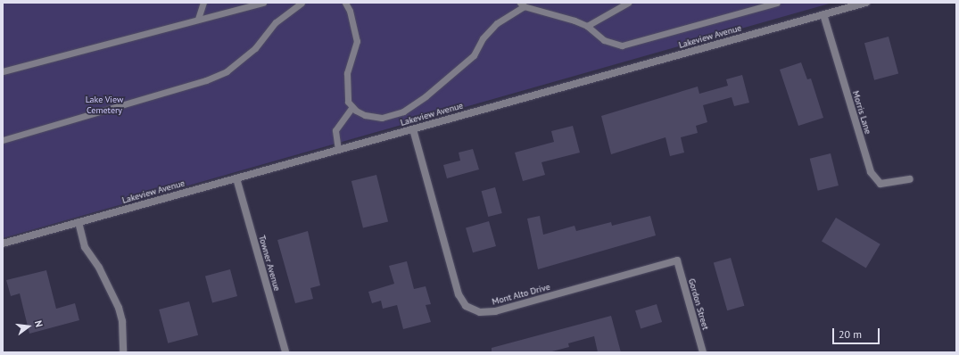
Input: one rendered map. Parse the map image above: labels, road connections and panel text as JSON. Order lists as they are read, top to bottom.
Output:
{
  "streets": {
    "street": [
      "Lakeview Avenue",
      "Morris Lane",
      "Towner Avenue",
      "Mont Alto Drive",
      "Gordon Street"
    ]
  },
  "crossings": [
    ["Lakeview Avenue", "Morris Lane"],
    ["Lakeview Avenue", "Towner Avenue"],
    ["Lakeview Avenue", "Mont Alto Drive"],
    ["Mont Alto Drive", "Gordon Street"]
  ],
  "parks": ["Lake View Cemetery"],
  "scale_bar": "20 m",
  "north": "right"
}
